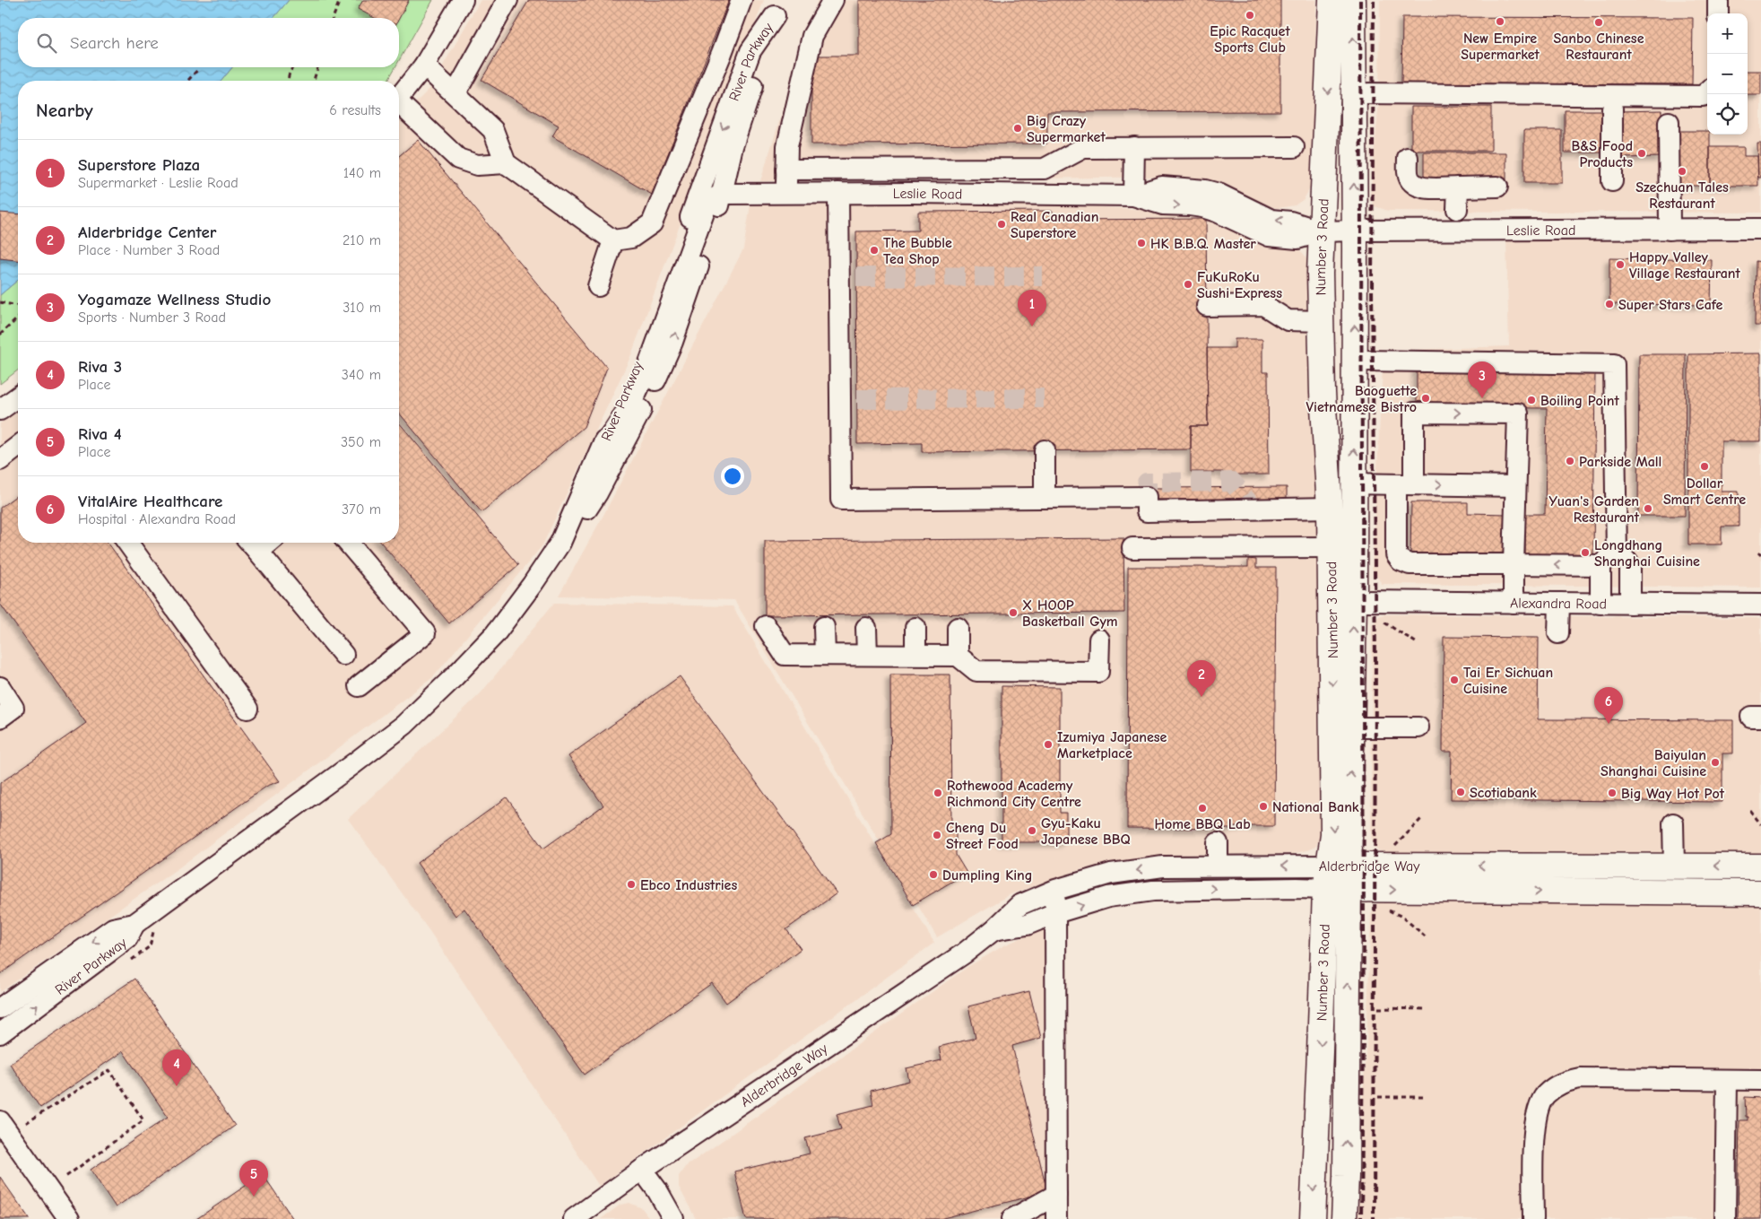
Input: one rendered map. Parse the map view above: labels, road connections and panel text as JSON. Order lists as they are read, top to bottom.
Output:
{
  "streets": {
    "main road": ["Number 3 Road", "Alderbridge Way"],
    "street": ["River Parkway", "Leslie Road", "Alexandra Road"]
  },
  "crossings": [
    ["River Parkway", "Leslie Road"],
    ["Leslie Road", "Number 3 Road"],
    ["Number 3 Road", "Alexandra Road"],
    ["Number 3 Road", "Alderbridge Way"]
  ],
  "places": [
    "Epic Racquet Sports Club",
    "New Empire Supermarket",
    "Sanbo Chinese Restaurant",
    "Big Crazy Supermarket",
    "B&S Food Products",
    "Szechuan Tales Restaurant",
    "Real Canadian Superstore",
    "HK B.B.Q. Master",
    "The Bubble Tea Shop",
    "Happy Valley Village Restaurant",
    "FuKuRoKu Sushi Express",
    "Super Stars Cafe",
    "Baoguette Vietnamese Bistro",
    "Boiling Point",
    "Parkside Mall",
    "Dollar Smart Centre",
    "Yuan's Garden Restaurant",
    "Longdhang Shanghai Cuisine",
    "X HOOP Basketball Gym",
    "Tai Er Sichuan Cuisine",
    "Izumiya Japanese Marketplace",
    "Baiyulan Shanghai Cuisine",
    "Scotiabank",
    "Rothewood Academy Richmond City Centre",
    "Big Way Hot Pot",
    "National Bank",
    "Home BBQ Lab",
    "Gyu-Kaku Japanese BBQ",
    "Cheng Du Street Food",
    "Dumpling King",
    "Ebco Industries"
  ],
  "page": {
    "map_buttons": ["+", "−"],
    "search": "Search here",
    "heading": ["Nearby", "6 results"],
    "list": [
      {
        "mark": "1",
        "name": "Superstore Plaza",
        "note": "Supermarket · Leslie Road",
        "value": "140 m"
      },
      {
        "mark": "2",
        "name": "Alderbridge Center",
        "note": "Place · Number 3 Road",
        "value": "210 m"
      },
      {
        "mark": "3",
        "name": "Yogamaze Wellness Studio",
        "note": "Sports · Number 3 Road",
        "value": "310 m"
      },
      {
        "mark": "4",
        "name": "Riva 3",
        "note": "Place",
        "value": "340 m"
      },
      {
        "mark": "5",
        "name": "Riva 4",
        "note": "Place",
        "value": "350 m"
      },
      {
        "mark": "6",
        "name": "VitalAire Healthcare",
        "note": "Hospital · Alexandra Road",
        "value": "370 m"
      }
    ],
    "pins": [
      "1",
      "3",
      "2",
      "6",
      "4",
      "5"
    ]
  }
}
